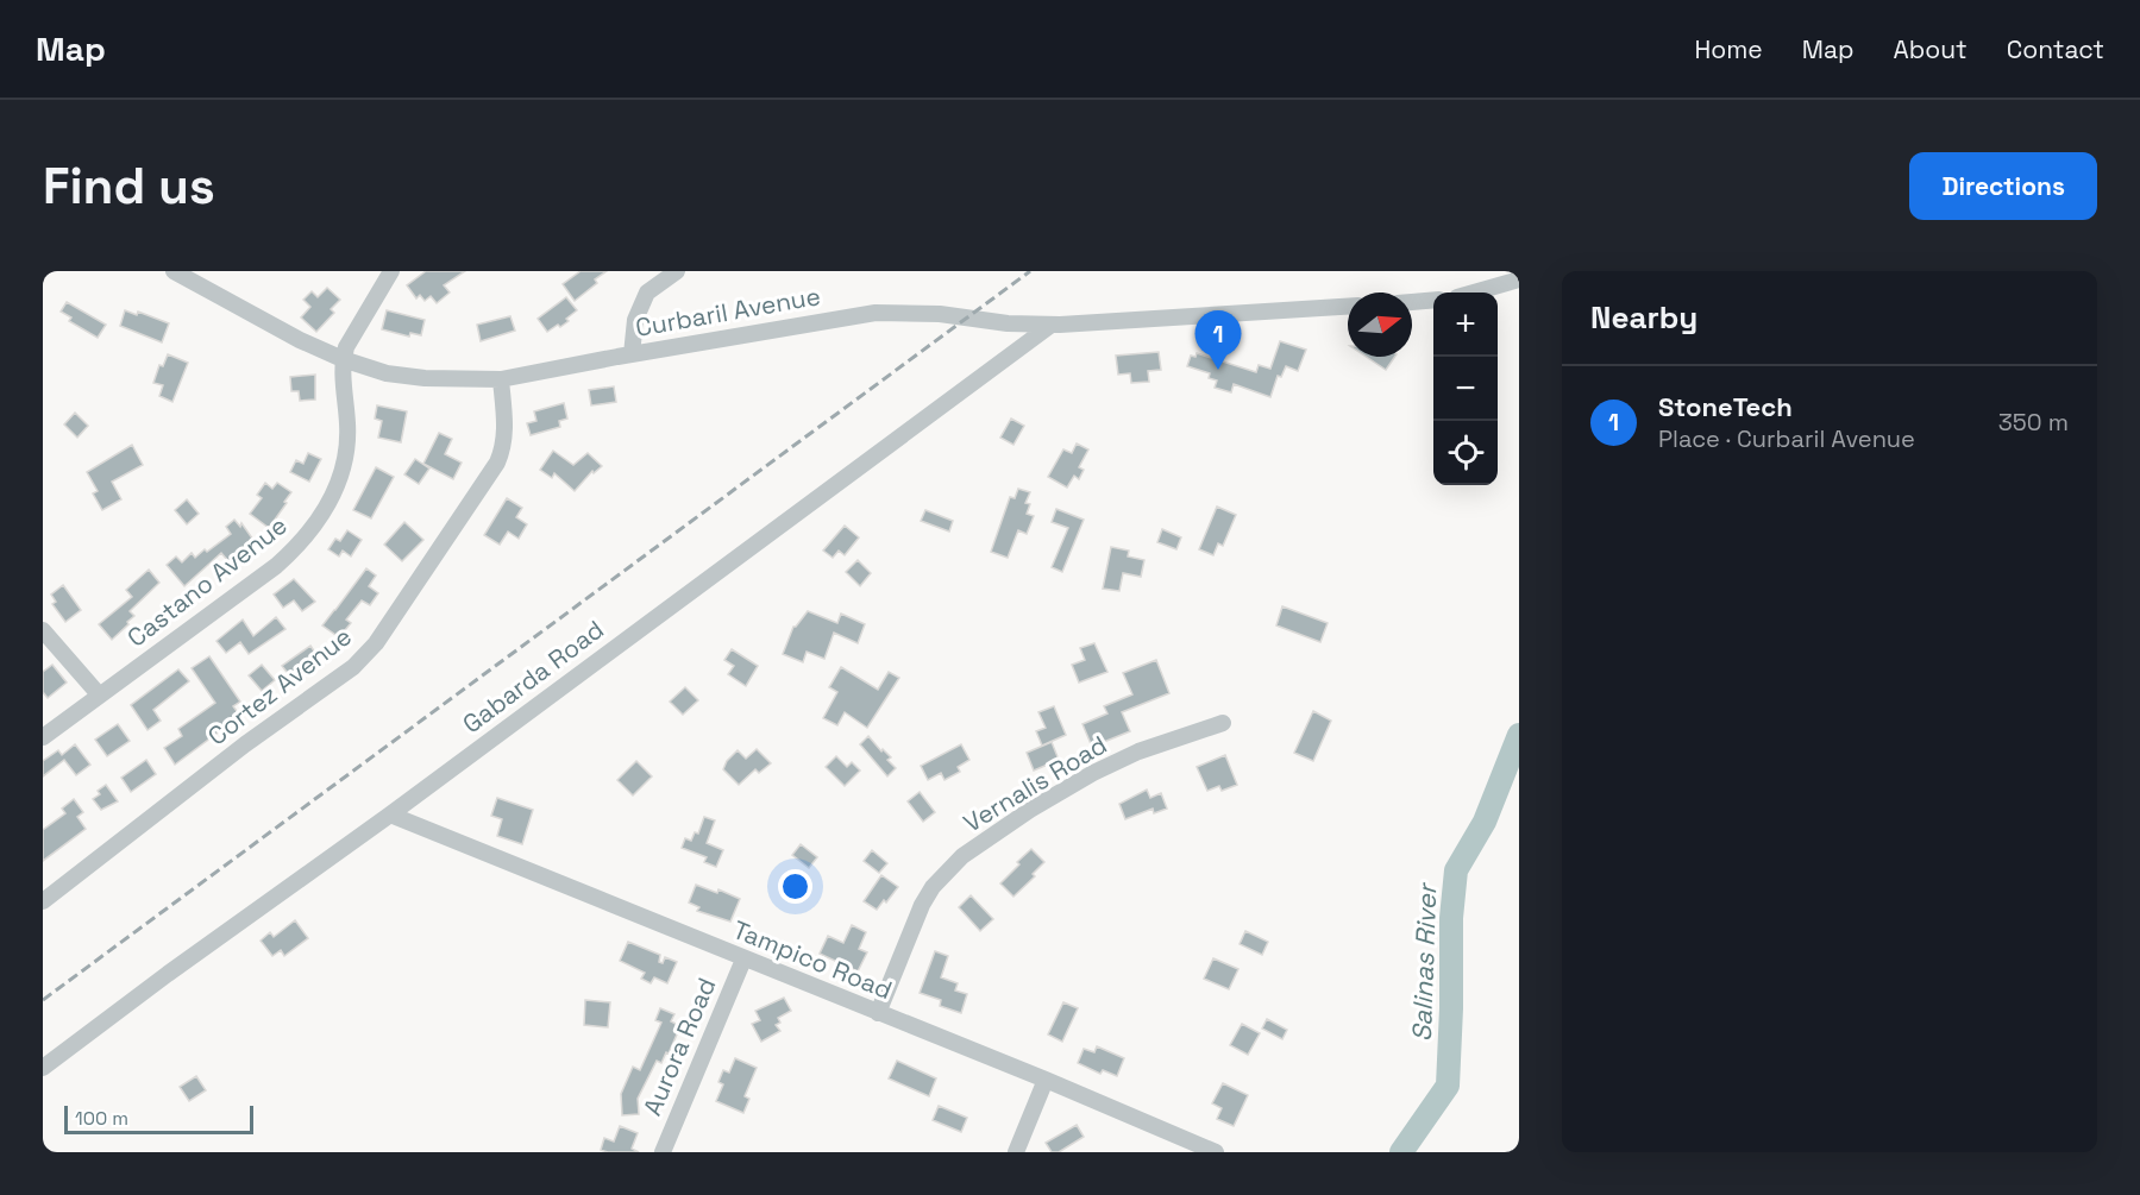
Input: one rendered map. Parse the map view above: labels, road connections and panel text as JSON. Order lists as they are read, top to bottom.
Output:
{
  "streets": {
    "street": [
      "Curbaril Avenue",
      "Castano Avenue",
      "Gabarda Road",
      "Cortez Avenue",
      "Vernalis Road",
      "Tampico Road",
      "Aurora Road"
    ]
  },
  "crossings": [
    ["Curbaril Avenue", "Castano Avenue"],
    ["Curbaril Avenue", "Gabarda Road"],
    ["Curbaril Avenue", "Cortez Avenue"],
    ["Gabarda Road", "Tampico Road"],
    ["Vernalis Road", "Tampico Road"],
    ["Tampico Road", "Aurora Road"]
  ],
  "water": ["Salinas River"],
  "scale_bar": "100 m",
  "north": "right",
  "page": {
    "header": "Map",
    "nav": [
      "Home",
      "Map",
      "About",
      "Contact"
    ],
    "buttons": "Directions",
    "title": "Find us",
    "heading": "Nearby",
    "map_buttons": ["+", "−"],
    "pins": "1",
    "list": [
      {
        "mark": "1",
        "name": "StoneTech",
        "note": "Place · Curbaril Avenue",
        "value": "350 m"
      }
    ],
    "scale": "100 m"
  }
}
